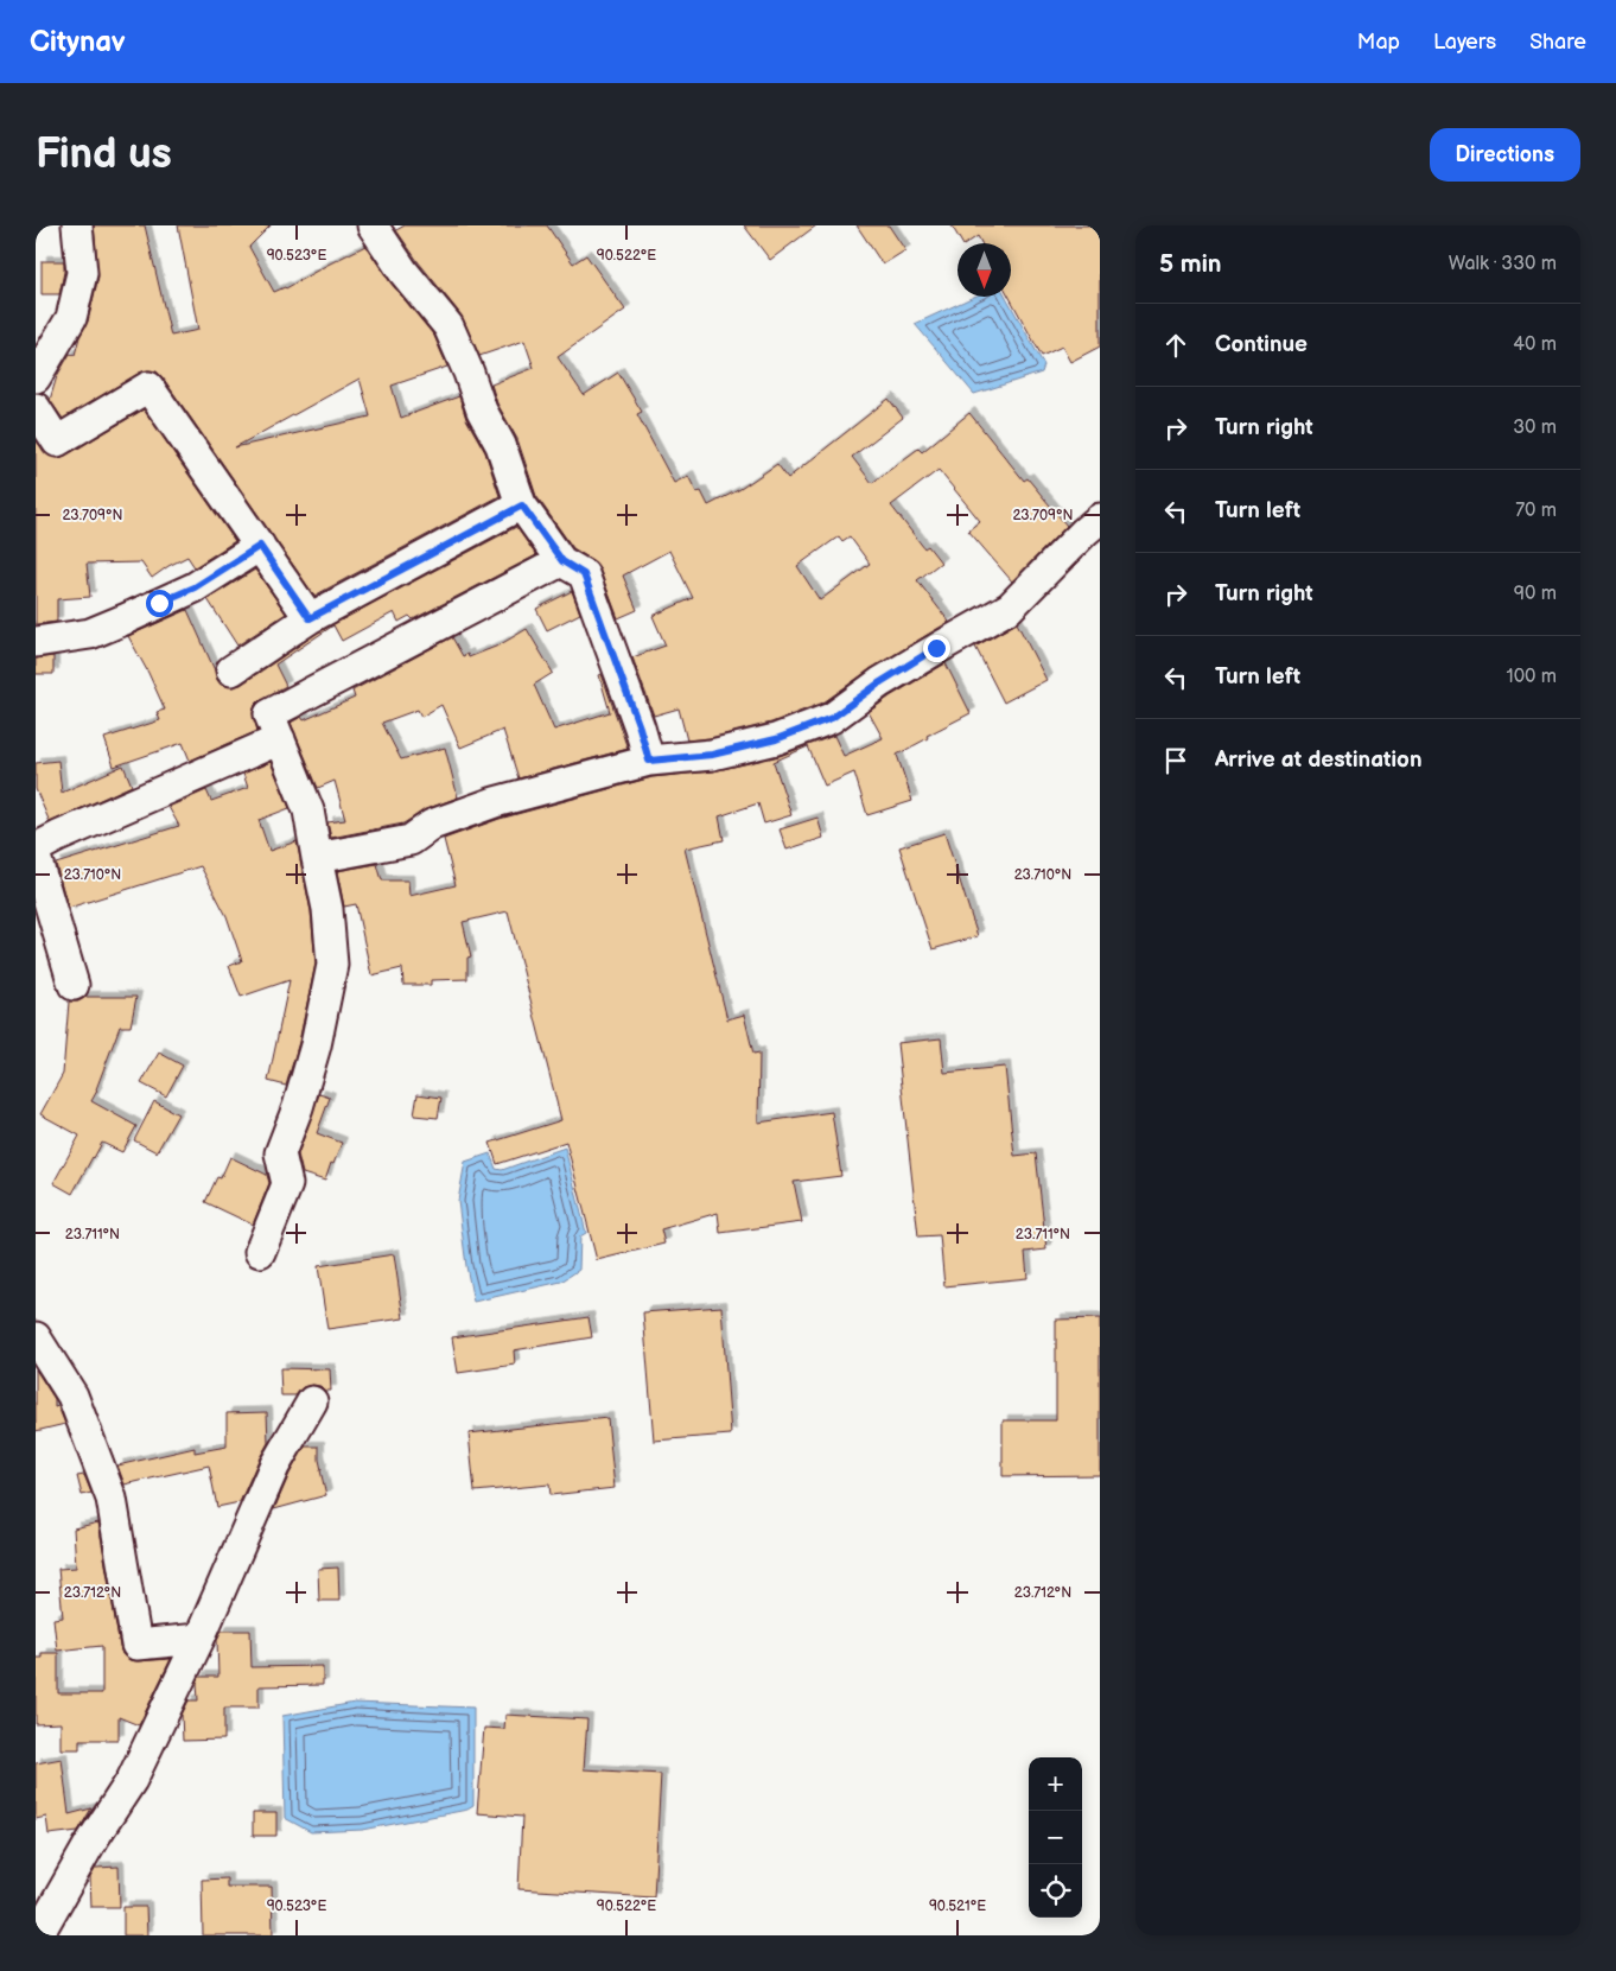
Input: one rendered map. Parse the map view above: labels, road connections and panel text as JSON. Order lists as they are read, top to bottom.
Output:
{
  "north": "bottom",
  "page": {
    "header": "Citynav",
    "nav": ["Map", "Layers", "Share"],
    "buttons": "Directions",
    "title": "Find us",
    "heading": ["5 min", "Walk · 330 m"],
    "list": [
      ["Continue", "40 m"],
      ["Turn right", "30 m"],
      ["Turn left", "70 m"],
      ["Turn right", "90 m"],
      ["Turn left", "100 m"],
      "Arrive at destination"
    ],
    "map_buttons": ["+", "−"]
  },
  "coordinates": [
    "90.523°E",
    "90.522°E",
    "23.709°N",
    "23.710°N",
    "23.711°N",
    "23.712°N",
    "90.521°E"
  ]
}
